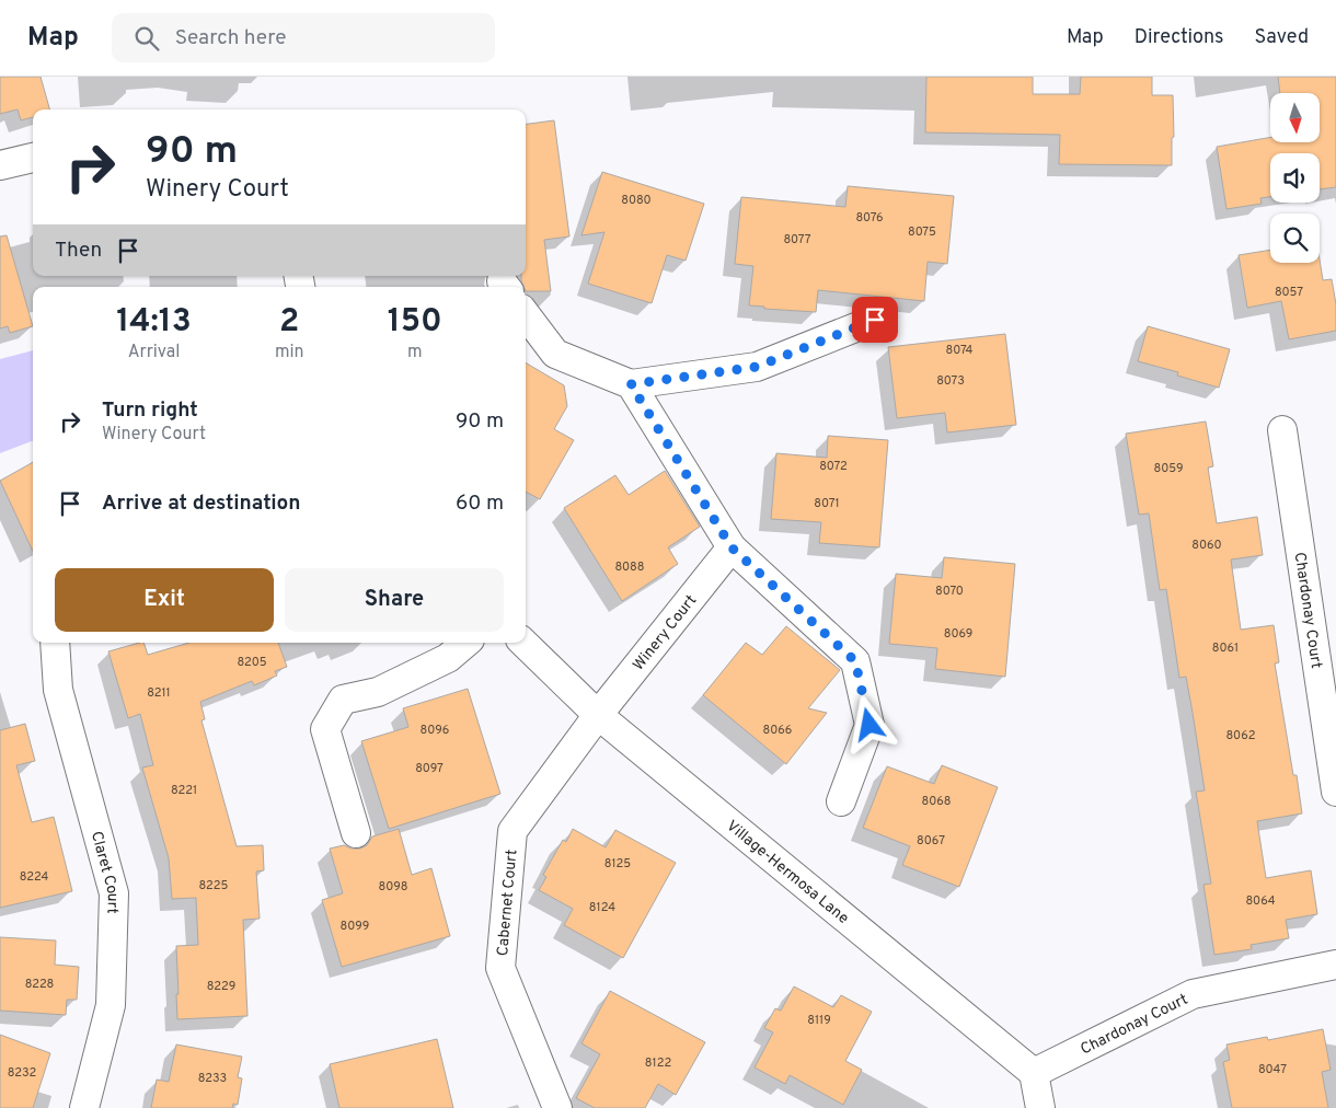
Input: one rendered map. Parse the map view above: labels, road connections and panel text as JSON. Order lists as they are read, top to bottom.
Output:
{
  "streets": {
    "street": [
      "Chardonay Court",
      "Winery Court",
      "Village-Hermosa Lane",
      "Claret Court",
      "Cabernet Court"
    ]
  },
  "crossings": [
    ["Chardonay Court", "Village-Hermosa Lane"],
    ["Winery Court", "Village-Hermosa Lane"],
    ["Winery Court", "Cabernet Court"],
    ["Village-Hermosa Lane", "Cabernet Court"]
  ],
  "house_numbers": [
    "8080",
    "8076",
    "8075",
    "8077",
    "8057",
    "8074",
    "8073",
    "8072",
    "8059",
    "8071",
    "8060",
    "8088",
    "8070",
    "8069",
    "8061",
    "8205",
    "8211",
    "8096",
    "8066",
    "8062",
    "8097",
    "8221",
    "8068",
    "8067",
    "8125",
    "8224",
    "8225",
    "8098",
    "8064",
    "8124",
    "8099",
    "8228",
    "8229",
    "8119",
    "8122",
    "8047",
    "8232",
    "8233"
  ],
  "north": "bottom",
  "page": {
    "header": "Map",
    "search": "Search here",
    "nav": ["Map", "Directions", "Saved"],
    "turn": ["90 m", "Winery Court"],
    "then": "Then",
    "eta": [
      "14:13",
      "Arrival",
      "2",
      "min",
      "150",
      "m"
    ],
    "list": [
      {
        "name": "Turn right",
        "note": "Winery Court",
        "value": "90 m"
      },
      {
        "name": "Arrive at destination",
        "value": "60 m"
      }
    ],
    "buttons": ["Exit", "Share"]
  }
}
